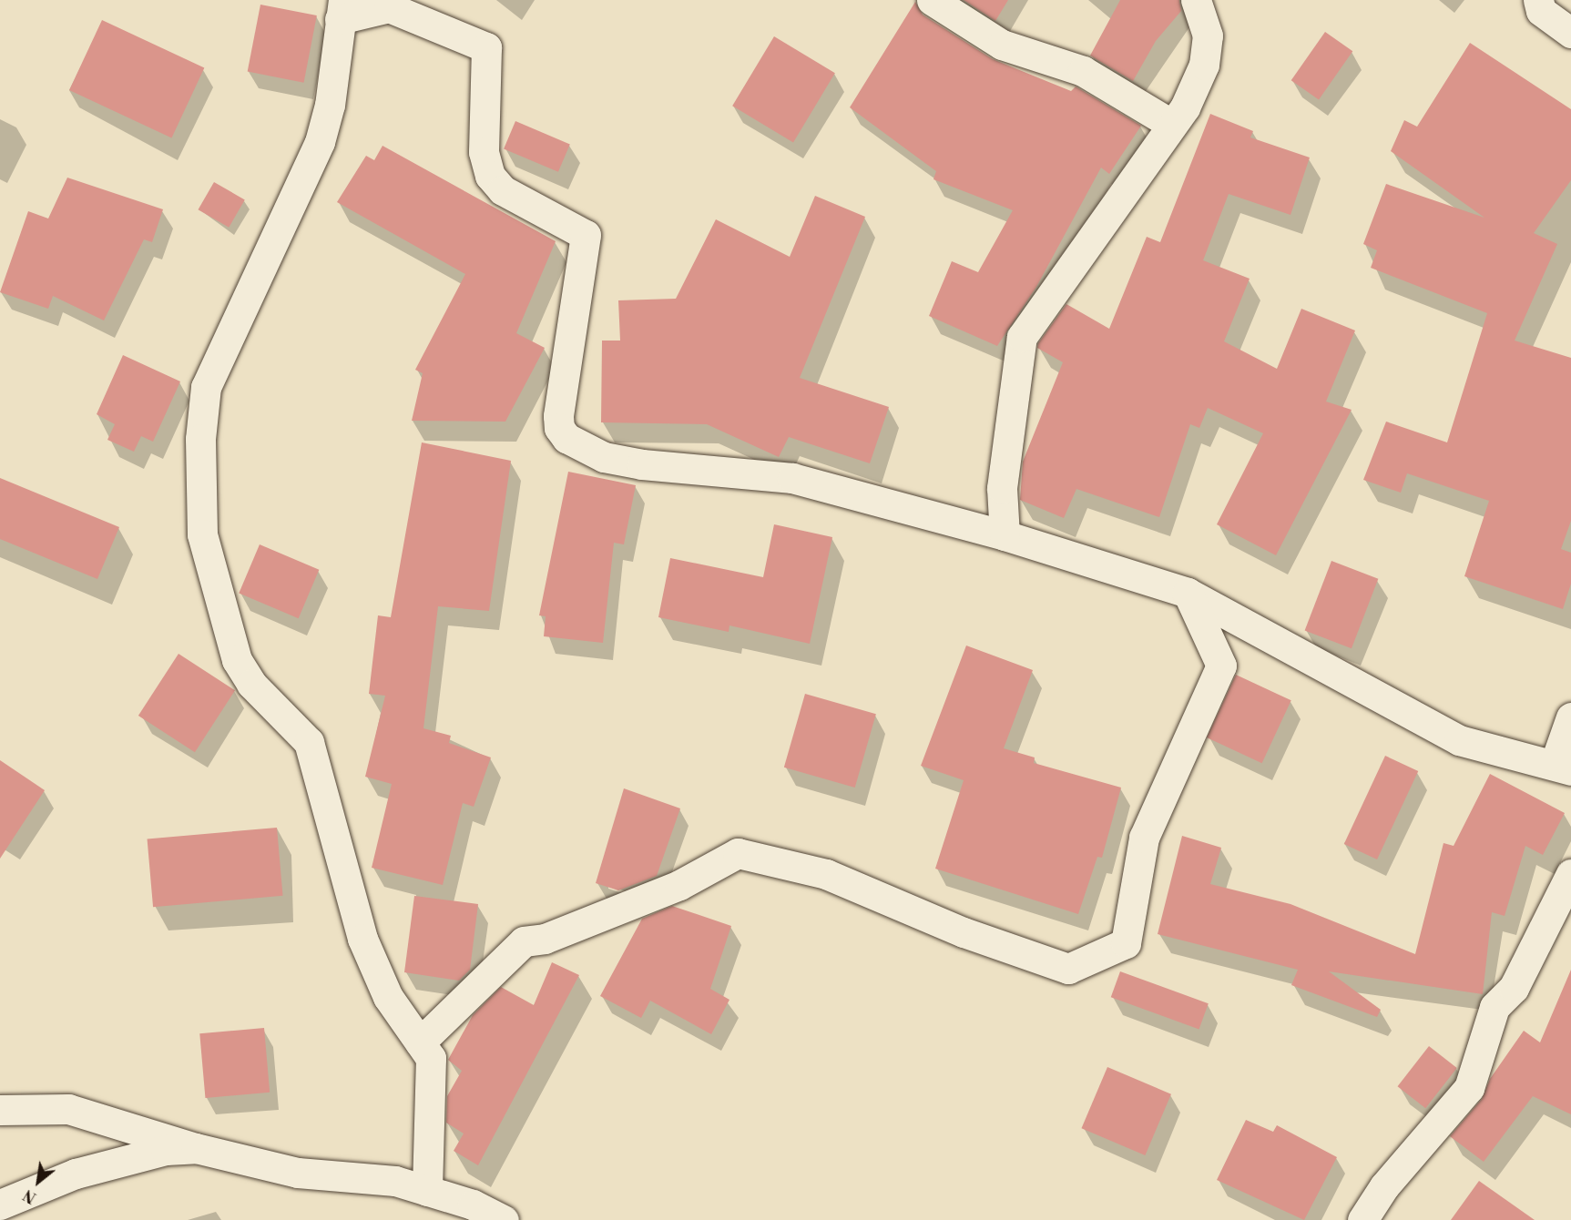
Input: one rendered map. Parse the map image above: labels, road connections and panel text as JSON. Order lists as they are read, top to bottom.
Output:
{
  "north": "bottom left"
}
